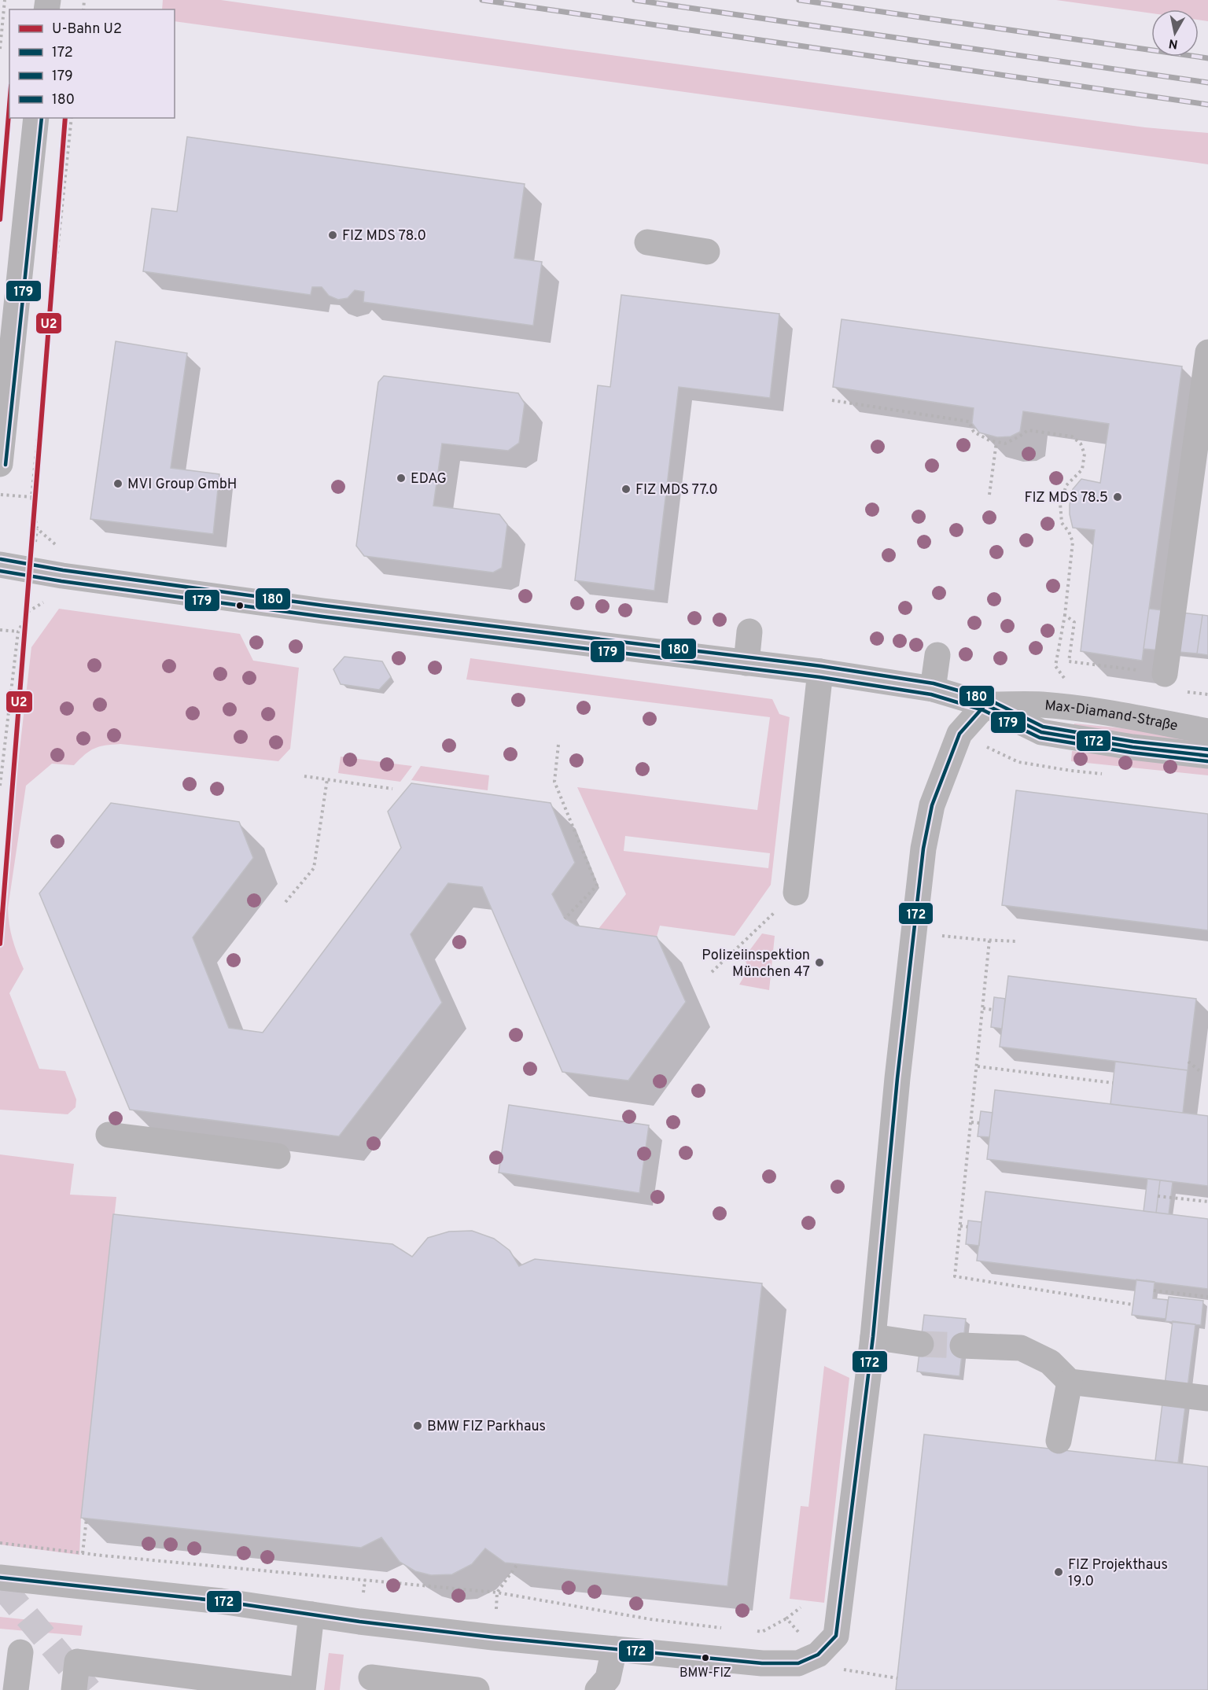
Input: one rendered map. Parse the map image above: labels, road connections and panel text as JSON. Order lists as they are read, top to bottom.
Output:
{
  "streets": {
    "street": ["Max-Diamand-Straße"]
  },
  "places": [
    "FIZ MDS 78.0",
    "EDAG",
    "MVI Group GmbH",
    "FIZ MDS 77.0",
    "FIZ MDS 78.5",
    "Polizeiinspektion München 47",
    "BMW FIZ Parkhaus",
    "FIZ Projekthaus 19.0",
    "BMW-FIZ"
  ],
  "lines": [
    "metro line U2",
    "transit line 179",
    "transit line 180",
    "transit line 172"
  ],
  "legend": [
    "U-Bahn U2",
    "172",
    "179",
    "180"
  ],
  "north": "bottom"
}
